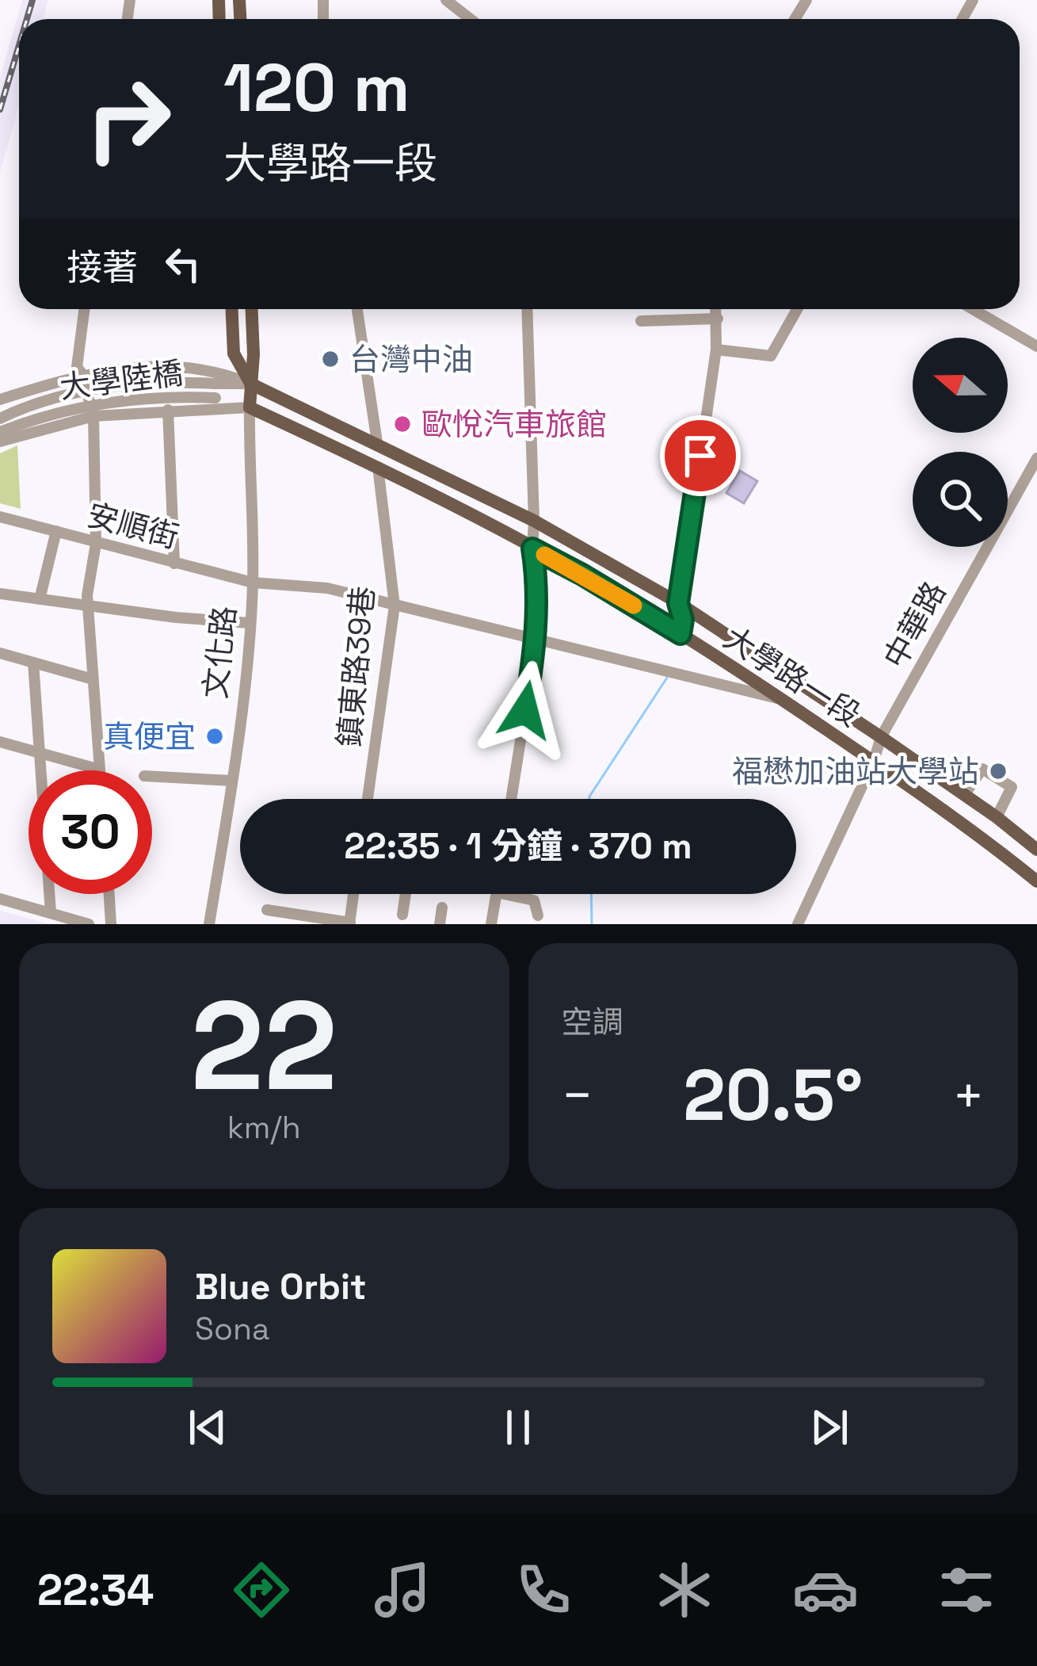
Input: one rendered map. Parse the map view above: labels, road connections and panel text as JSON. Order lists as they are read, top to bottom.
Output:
{
  "streets": {
    "main road": ["文化路", "大學路一段"],
    "street": [
      "大學陸橋",
      "安順街",
      "中華路",
      "鎮東路39巷"
    ]
  },
  "crossings": [
    ["大學陸橋", "文化路"],
    ["大學陸橋", "大學路一段"],
    ["安順街", "文化路"],
    ["安順街", "鎮東路39巷"],
    ["安順街", "大學路一段"],
    ["中華路", "大學路一段"],
    ["文化路", "大學路一段"],
    ["鎮東路39巷", "大學路一段"]
  ],
  "places": [
    "台灣中油",
    "歐悅汽車旅館",
    "真便宜",
    "福懋加油站大學站"
  ],
  "north": "left",
  "page": {
    "turn": ["120 m", "大學路一段"],
    "then": "接著",
    "limit": "30",
    "trip": "22:35 · 1 分鐘 · 370 m",
    "tile": [
      ["22", "km/h"],
      "空調"
    ],
    "heat": ["−", "20.5°", "+"],
    "song": ["Blue Orbit", "Sona"],
    "tabs": "22:34"
  }
}
